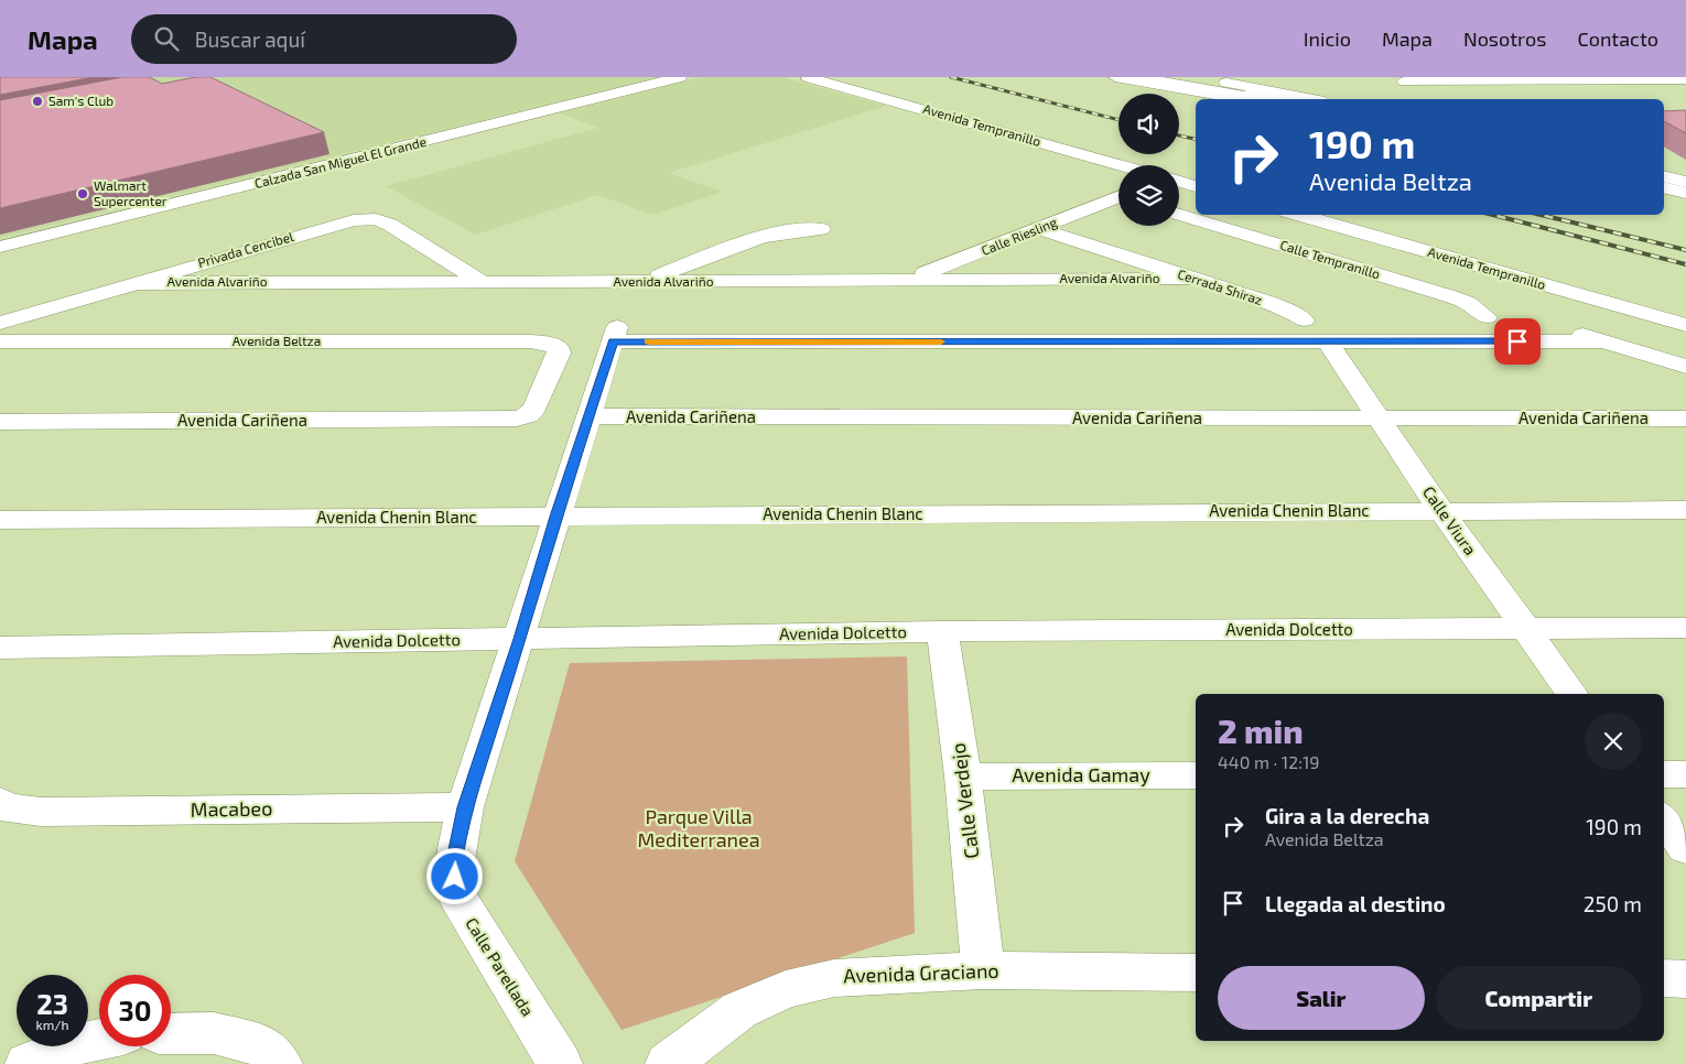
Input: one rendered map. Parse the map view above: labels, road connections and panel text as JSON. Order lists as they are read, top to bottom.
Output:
{
  "streets": {
    "main road": [
      "Avenida Tempranillo",
      "Calzada San Miguel El Grande",
      "Calle Riesling",
      "Privada Cencibel",
      "Calle Tempranillo",
      "Avenida Alvariño",
      "Cerrada Shiraz",
      "Avenida Beltza",
      "Avenida Cariñena",
      "Avenida Chenin Blanc",
      "Calle Viura",
      "Avenida Dolcetto",
      "Avenida Gamay",
      "Calle Verdejo",
      "Macabeo",
      "Calle Parellada",
      "Avenida Graciano"
    ]
  },
  "crossings": [
    ["Calle Riesling", "Avenida Alvariño"],
    ["Calle Riesling", "Cerrada Shiraz"],
    ["Privada Cencibel", "Avenida Alvariño"],
    ["Avenida Alvariño", "Cerrada Shiraz"],
    ["Avenida Alvariño", "Calle Parellada"],
    ["Avenida Beltza", "Avenida Cariñena"],
    ["Avenida Cariñena", "Calle Viura"],
    ["Avenida Cariñena", "Calle Parellada"],
    ["Avenida Chenin Blanc", "Calle Viura"],
    ["Avenida Chenin Blanc", "Calle Parellada"],
    ["Calle Viura", "Avenida Dolcetto"],
    ["Avenida Dolcetto", "Calle Verdejo"],
    ["Avenida Dolcetto", "Calle Parellada"],
    ["Avenida Gamay", "Calle Verdejo"],
    ["Calle Verdejo", "Avenida Graciano"],
    ["Macabeo", "Calle Parellada"]
  ],
  "parks": ["Parque Villa Mediterranea"],
  "places": ["Sam's Club", "Walmart Supercenter"],
  "page": {
    "header": "Mapa",
    "search": "Buscar aquí",
    "nav": [
      "Inicio",
      "Mapa",
      "Nosotros",
      "Contacto"
    ],
    "turn": ["190 m", "Avenida Beltza"],
    "heading": ["2 min", "440 m · 12:19"],
    "list": [
      {
        "name": "Gira a la derecha",
        "note": "Avenida Beltza",
        "value": "190 m"
      },
      {
        "name": "Llegada al destino",
        "value": "250 m"
      }
    ],
    "buttons": ["Salir", "Compartir"],
    "speed": "23 km/h",
    "limit": "30"
  }
}
